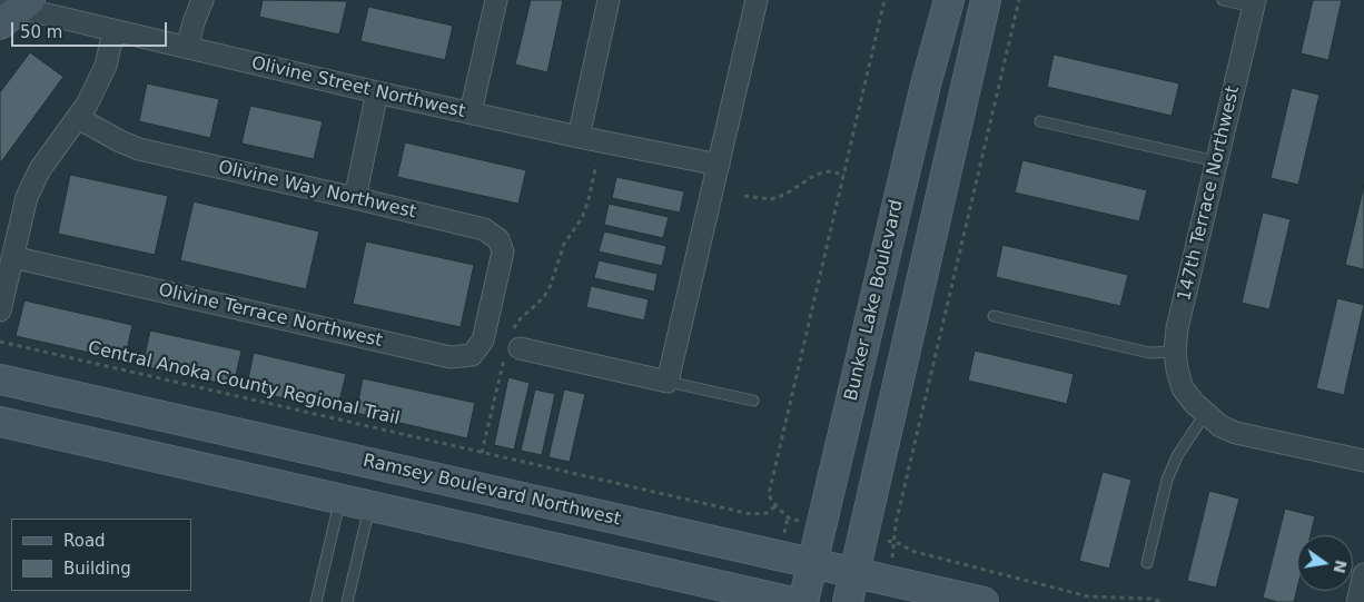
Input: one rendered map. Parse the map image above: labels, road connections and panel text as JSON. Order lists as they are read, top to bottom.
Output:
{
  "streets": {
    "street": [
      "Olivine Street Northwest",
      "Olivine Way Northwest",
      "147th Terrace Northwest",
      "Bunker Lake Boulevard",
      "Olivine Terrace Northwest",
      "Ramsey Boulevard Northwest"
    ],
    "path": ["Central Anoka County Regional Trail"]
  },
  "crossings": [
    ["Olivine Way Northwest", "Olivine Terrace Northwest"],
    ["Bunker Lake Boulevard", "Ramsey Boulevard Northwest"]
  ],
  "legend": ["Road", "Building"],
  "scale_bar": "50 m",
  "north": "right"
}
